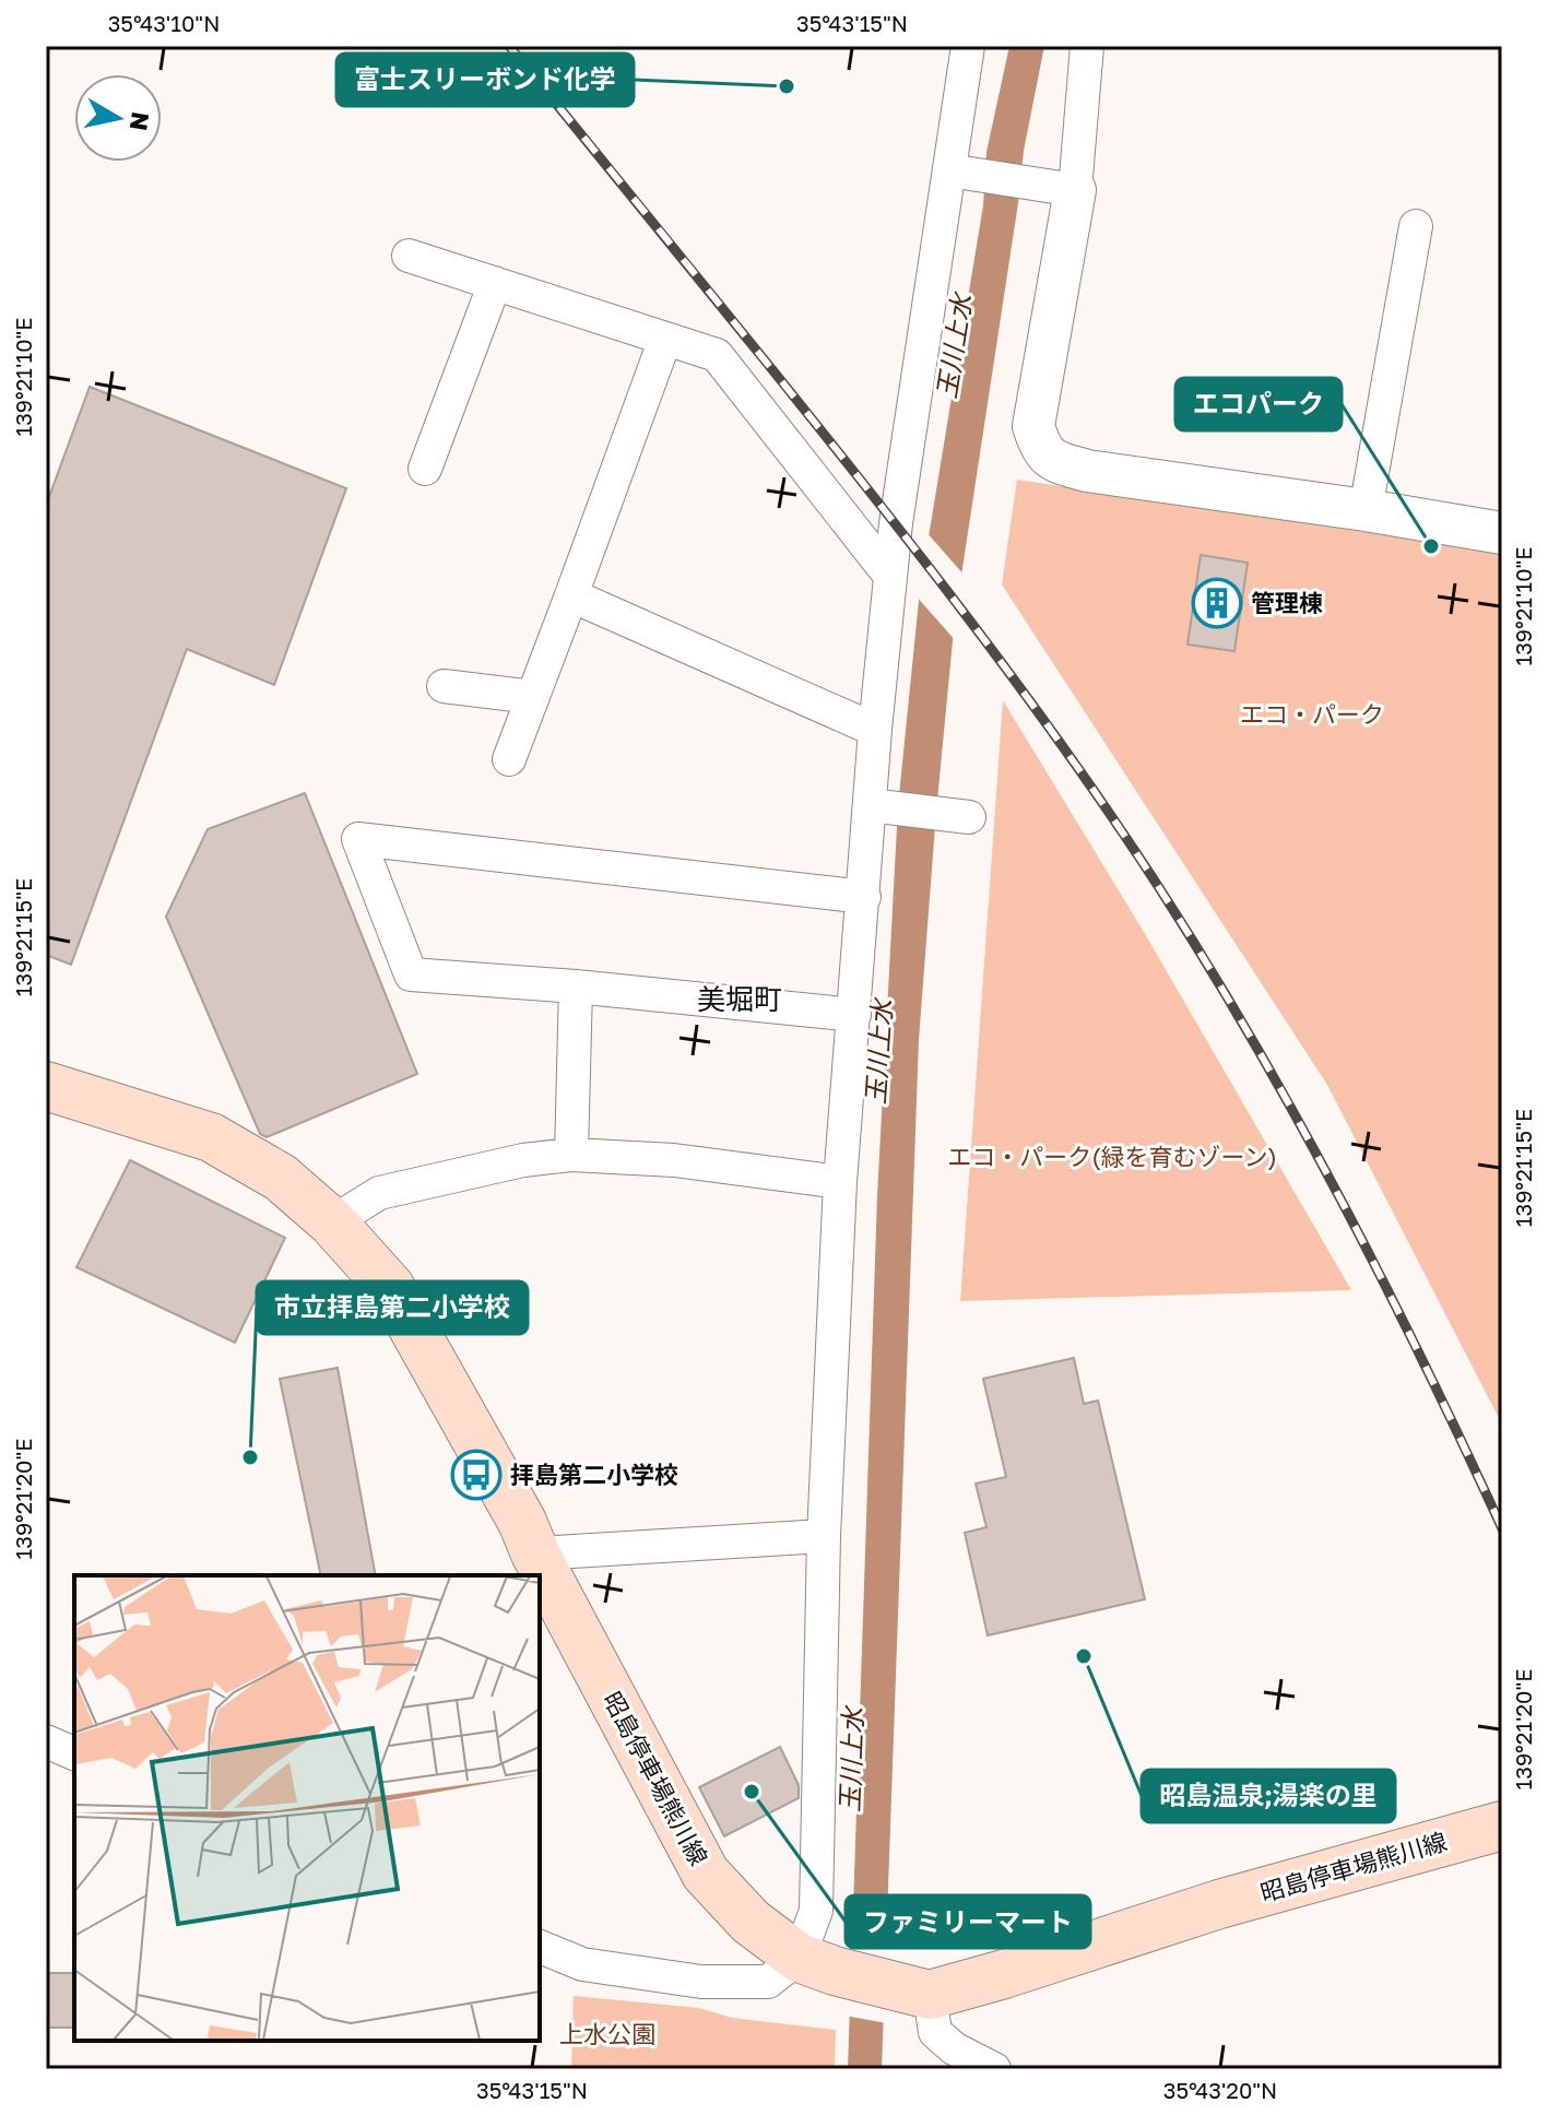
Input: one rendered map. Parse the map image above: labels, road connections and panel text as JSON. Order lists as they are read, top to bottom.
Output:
{
  "streets": {
    "main road": ["昭島停車場熊川線"]
  },
  "districts": ["美堀町"],
  "water": ["玉川上水"],
  "parks": ["エコ・パーク", "エコ・パーク(緑を育むゾーン)", "上水公園"],
  "places": {
    "other": [
      "富士スリーボンド化学",
      "エコパーク",
      "市立拝島第二小学校",
      "昭島温泉;湯楽の里",
      "ファミリーマート"
    ],
    "building": ["管理棟"],
    "bus stop": ["拝島第二小学校"]
  },
  "north": "right",
  "coordinates": [
    "35°43'10\"N",
    "35°43'15\"N",
    "139°21'10\"E",
    "139°21'15\"E",
    "139°21'20\"E",
    "35°43'20\"N"
  ]
}
